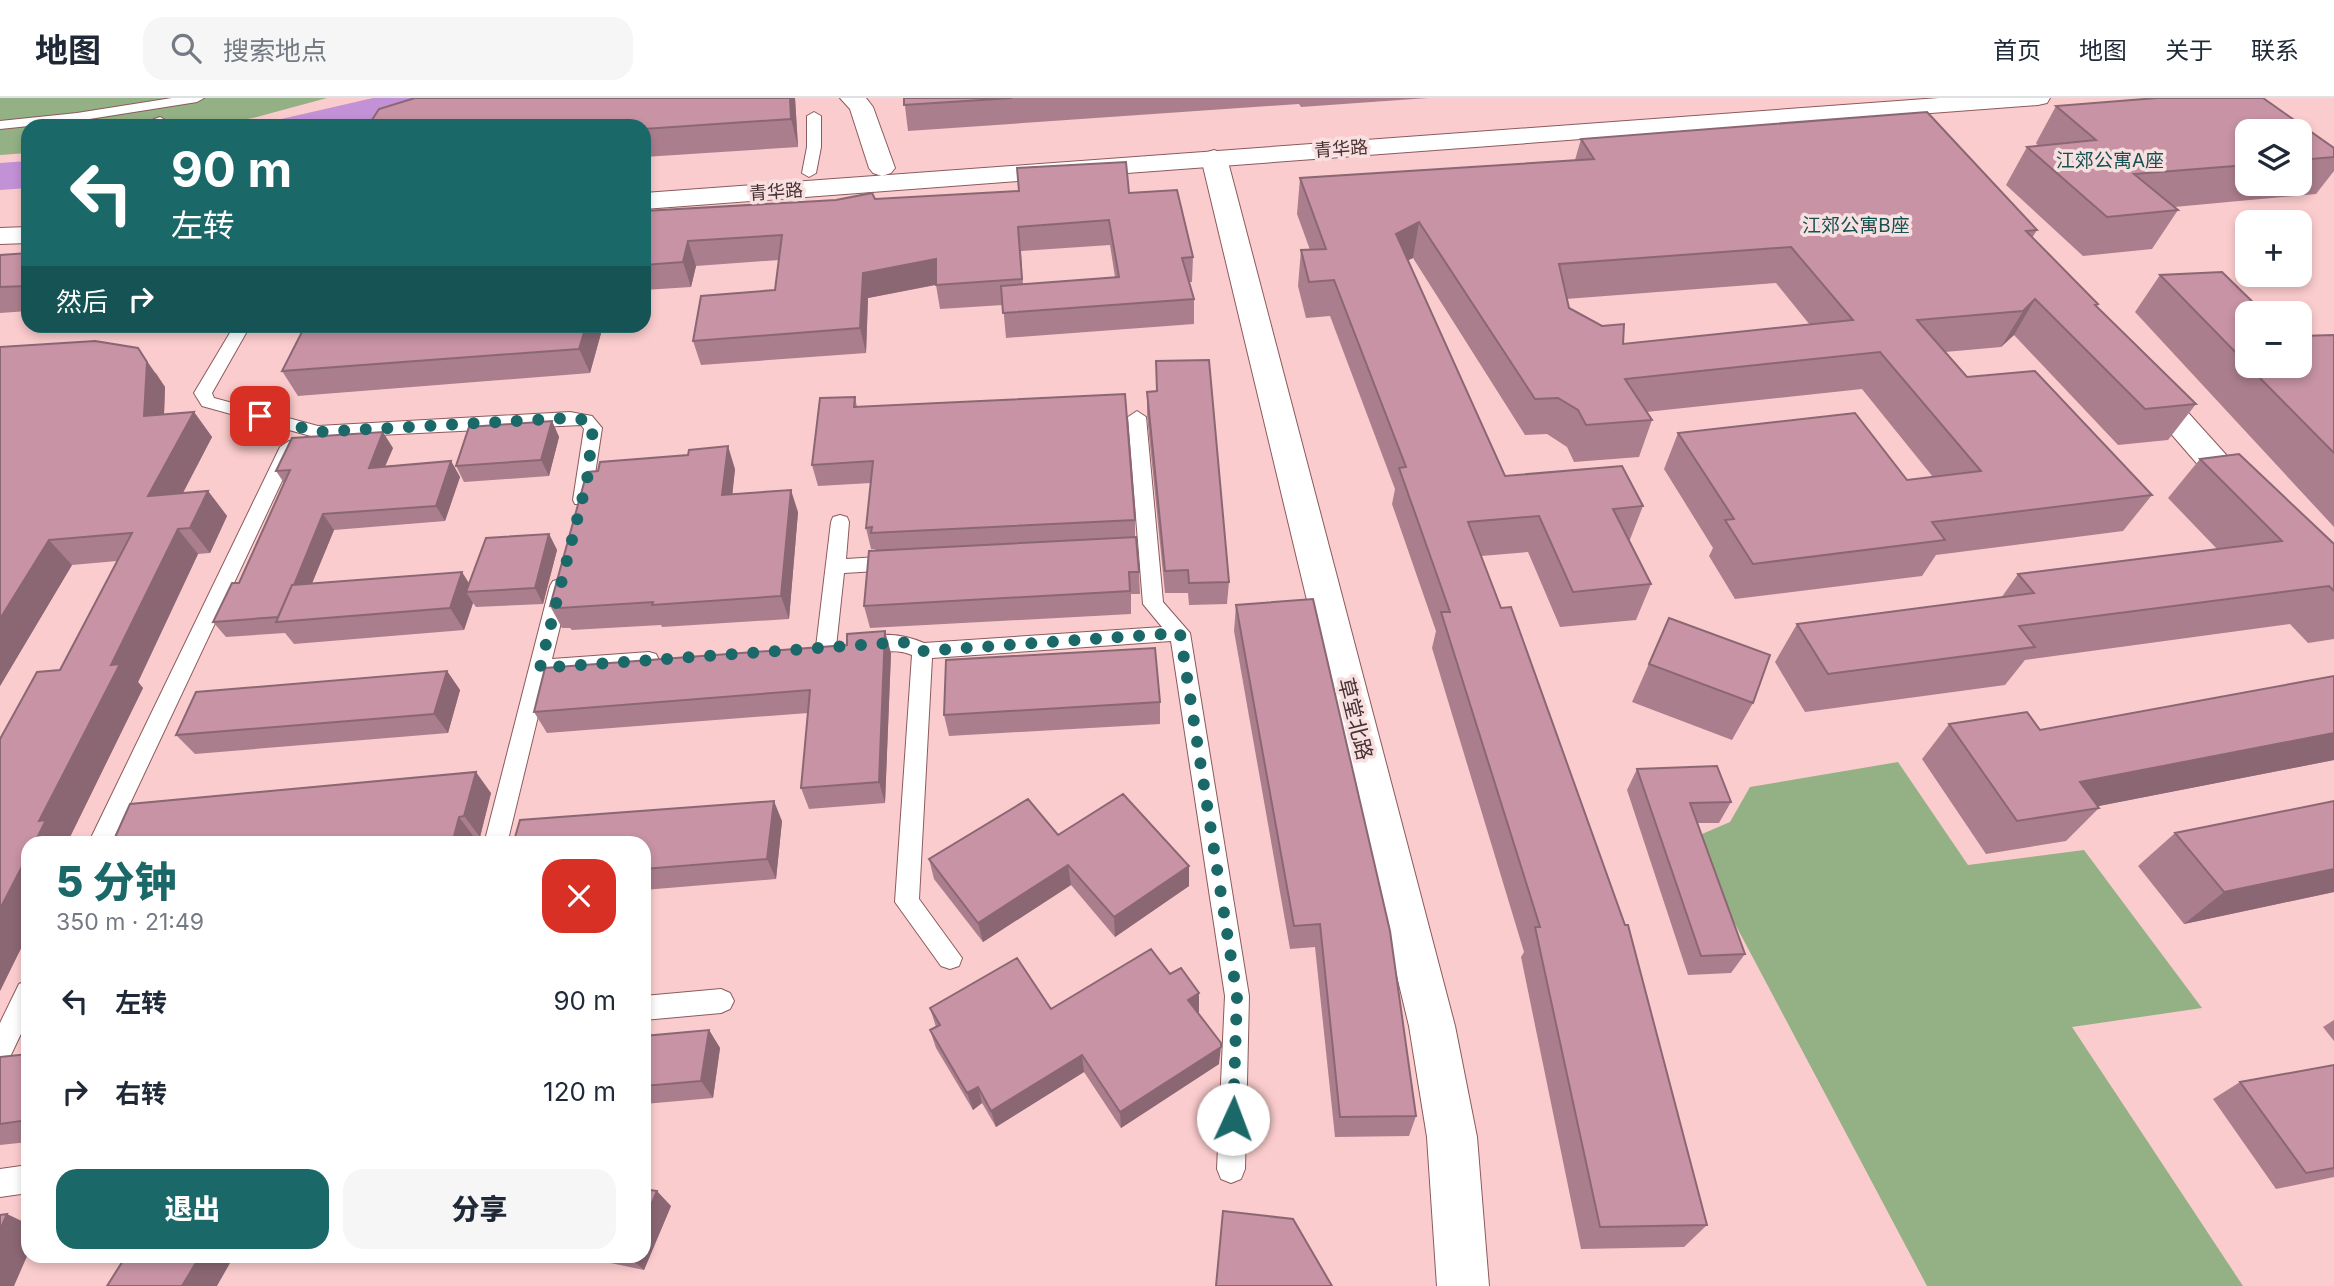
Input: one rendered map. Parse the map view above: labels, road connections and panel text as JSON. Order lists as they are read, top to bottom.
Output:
{
  "streets": {
    "main road": ["青华路", "草堂北路"]
  },
  "crossings": [
    ["青华路", "草堂北路"]
  ],
  "districts": ["江郊公寓A座", "江郊公寓B座"],
  "page": {
    "header": "地图",
    "search": "搜索地点",
    "nav": [
      "首页",
      "地图",
      "关于",
      "联系"
    ],
    "map_buttons": ["+", "−"],
    "turn": ["90 m", "左转"],
    "then": "然后",
    "heading": ["5 分钟", "350 m · 21:49"],
    "list": [
      {
        "name": "左转",
        "value": "90 m"
      },
      {
        "name": "右转",
        "value": "120 m"
      }
    ],
    "buttons": ["退出", "分享"]
  }
}
